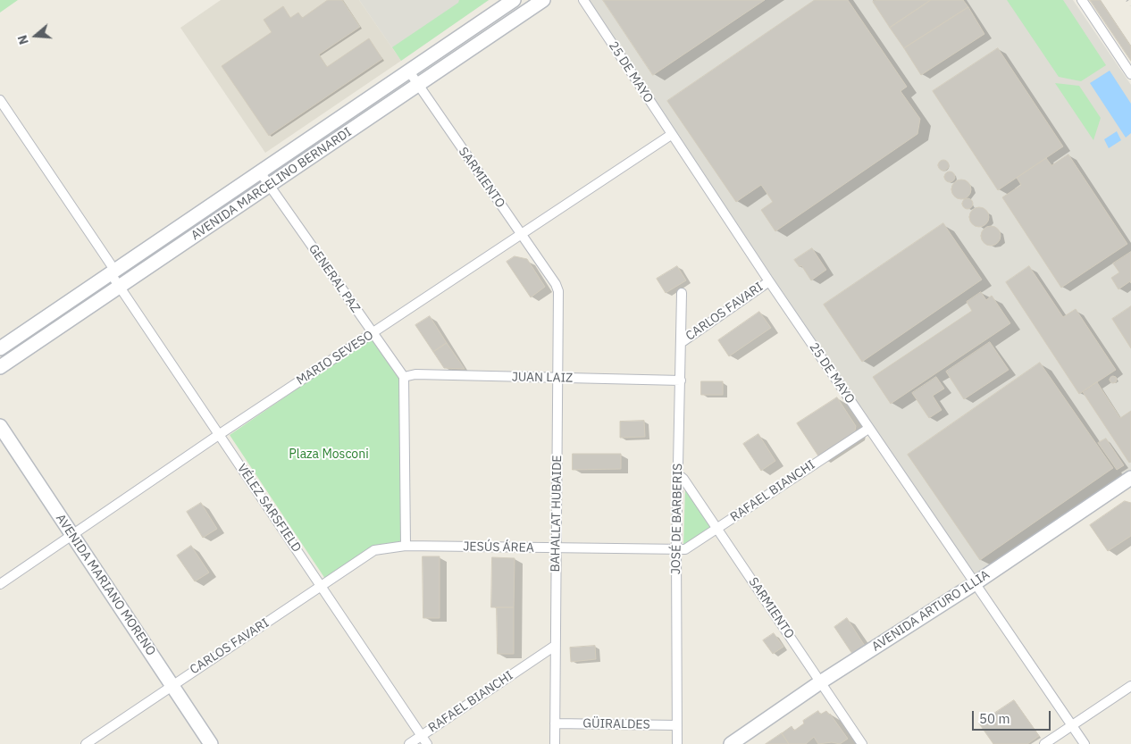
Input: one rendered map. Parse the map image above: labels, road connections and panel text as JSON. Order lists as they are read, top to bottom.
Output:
{
  "streets": {
    "main road": ["AVENIDA MARCELINO BERNARDI", "AVENIDA MARIANO MORENO", "AVENIDA ARTURO ILLIA"],
    "street": [
      "25 DE MAYO",
      "SARMIENTO",
      "GENERAL PAZ",
      "CARLOS FAVARI",
      "MARIO SEVESO",
      "JUAN LAIZ",
      "RAFAEL BIANCHI",
      "VÉLEZ SARSFIELD",
      "BAHALLAT HUBAIDE",
      "JOSÉ DE BARBERIS",
      "JESÚS ÁREA",
      "GÜIRALDES"
    ]
  },
  "crossings": [
    ["25 DE MAYO", "CARLOS FAVARI"],
    ["25 DE MAYO", "MARIO SEVESO"],
    ["25 DE MAYO", "RAFAEL BIANCHI"],
    ["25 DE MAYO", "AVENIDA ARTURO ILLIA"],
    ["SARMIENTO", "AVENIDA MARCELINO BERNARDI"],
    ["SARMIENTO", "MARIO SEVESO"],
    ["SARMIENTO", "RAFAEL BIANCHI"],
    ["SARMIENTO", "BAHALLAT HUBAIDE"],
    ["SARMIENTO", "JOSÉ DE BARBERIS"],
    ["SARMIENTO", "AVENIDA ARTURO ILLIA"],
    ["AVENIDA MARCELINO BERNARDI", "GENERAL PAZ"],
    ["AVENIDA MARCELINO BERNARDI", "VÉLEZ SARSFIELD"],
    ["GENERAL PAZ", "MARIO SEVESO"],
    ["GENERAL PAZ", "JUAN LAIZ"],
    ["CARLOS FAVARI", "VÉLEZ SARSFIELD"],
    ["CARLOS FAVARI", "JOSÉ DE BARBERIS"],
    ["CARLOS FAVARI", "JESÚS ÁREA"],
    ["CARLOS FAVARI", "AVENIDA MARIANO MORENO"],
    ["MARIO SEVESO", "VÉLEZ SARSFIELD"],
    ["MARIO SEVESO", "AVENIDA MARIANO MORENO"],
    ["JUAN LAIZ", "BAHALLAT HUBAIDE"],
    ["JUAN LAIZ", "JOSÉ DE BARBERIS"],
    ["RAFAEL BIANCHI", "VÉLEZ SARSFIELD"],
    ["RAFAEL BIANCHI", "BAHALLAT HUBAIDE"],
    ["RAFAEL BIANCHI", "JOSÉ DE BARBERIS"],
    ["RAFAEL BIANCHI", "JESÚS ÁREA"],
    ["BAHALLAT HUBAIDE", "JESÚS ÁREA"],
    ["BAHALLAT HUBAIDE", "GÜIRALDES"],
    ["JOSÉ DE BARBERIS", "JESÚS ÁREA"],
    ["JOSÉ DE BARBERIS", "GÜIRALDES"]
  ],
  "parks": ["Plaza Mosconi"],
  "scale_bar": "50 m",
  "north": "left"
}
